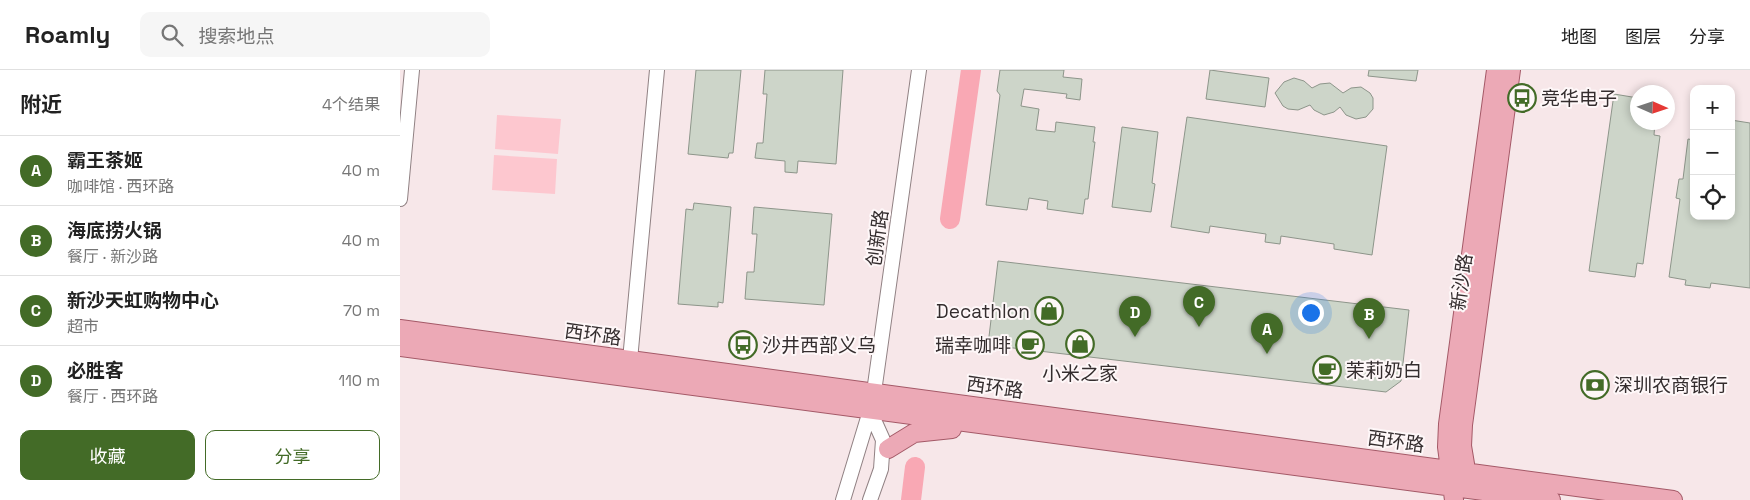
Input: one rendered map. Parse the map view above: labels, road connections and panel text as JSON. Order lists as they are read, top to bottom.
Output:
{
  "streets": {
    "main road": ["新沙路", "西环路"],
    "street": ["创新路"]
  },
  "crossings": [
    ["创新路", "西环路"],
    ["新沙路", "西环路"]
  ],
  "places": {
    "bus stop": ["竞华电子", "沙井西部义乌"],
    "shop": ["Decathlon", "小米之家"],
    "cafe": ["瑞幸咖啡", "茉莉奶白"],
    "bank": ["深圳农商银行"]
  },
  "north": "right",
  "page": {
    "header": "Roamly",
    "search": "搜索地点",
    "nav": ["地图", "图层", "分享"],
    "heading": ["附近", "4个结果"],
    "map_buttons": ["+", "−"],
    "list": [
      {
        "mark": "A",
        "name": "霸王茶姬",
        "note": "咖啡馆 · 西环路",
        "value": "40 m"
      },
      {
        "mark": "B",
        "name": "海底捞火锅",
        "note": "餐厅 · 新沙路",
        "value": "40 m"
      },
      {
        "mark": "C",
        "name": "新沙天虹购物中心",
        "note": "超市",
        "value": "70 m"
      },
      {
        "mark": "D",
        "name": "必胜客",
        "note": "餐厅 · 西环路",
        "value": "110 m"
      }
    ],
    "pins": [
      "C",
      "D",
      "B",
      "A"
    ],
    "buttons": ["收藏", "分享"]
  }
}
